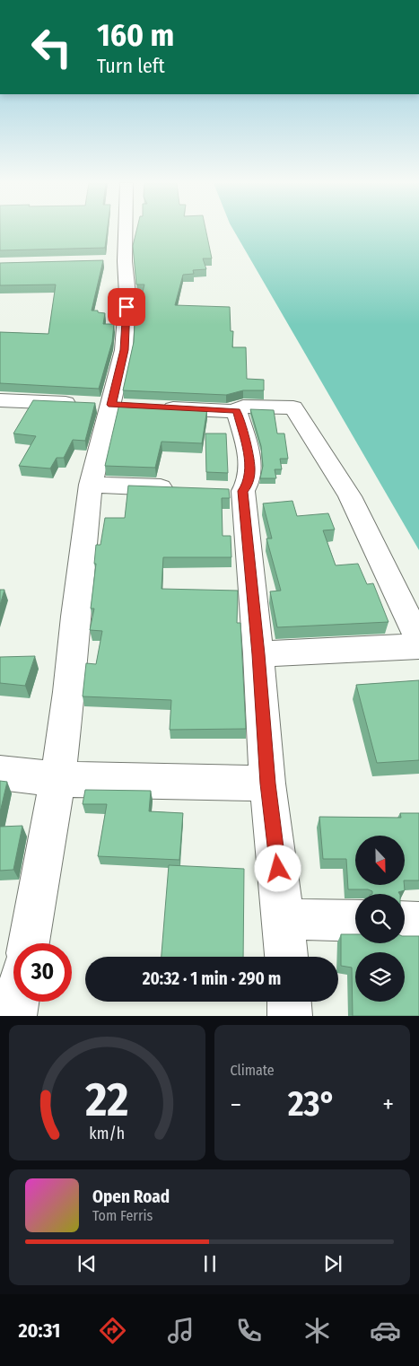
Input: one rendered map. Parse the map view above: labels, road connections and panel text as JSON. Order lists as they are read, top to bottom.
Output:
{
  "north": "bottom",
  "page": {
    "turn": ["160 m", "Turn left"],
    "limit": "30",
    "trip": "20:32 · 1 min · 290 m",
    "tile": "Climate",
    "heat": ["−", "23°", "+"],
    "song": ["Open Road", "Tom Ferris"],
    "tabs": "20:31",
    "gauge": ["22", "km/h"]
  }
}
